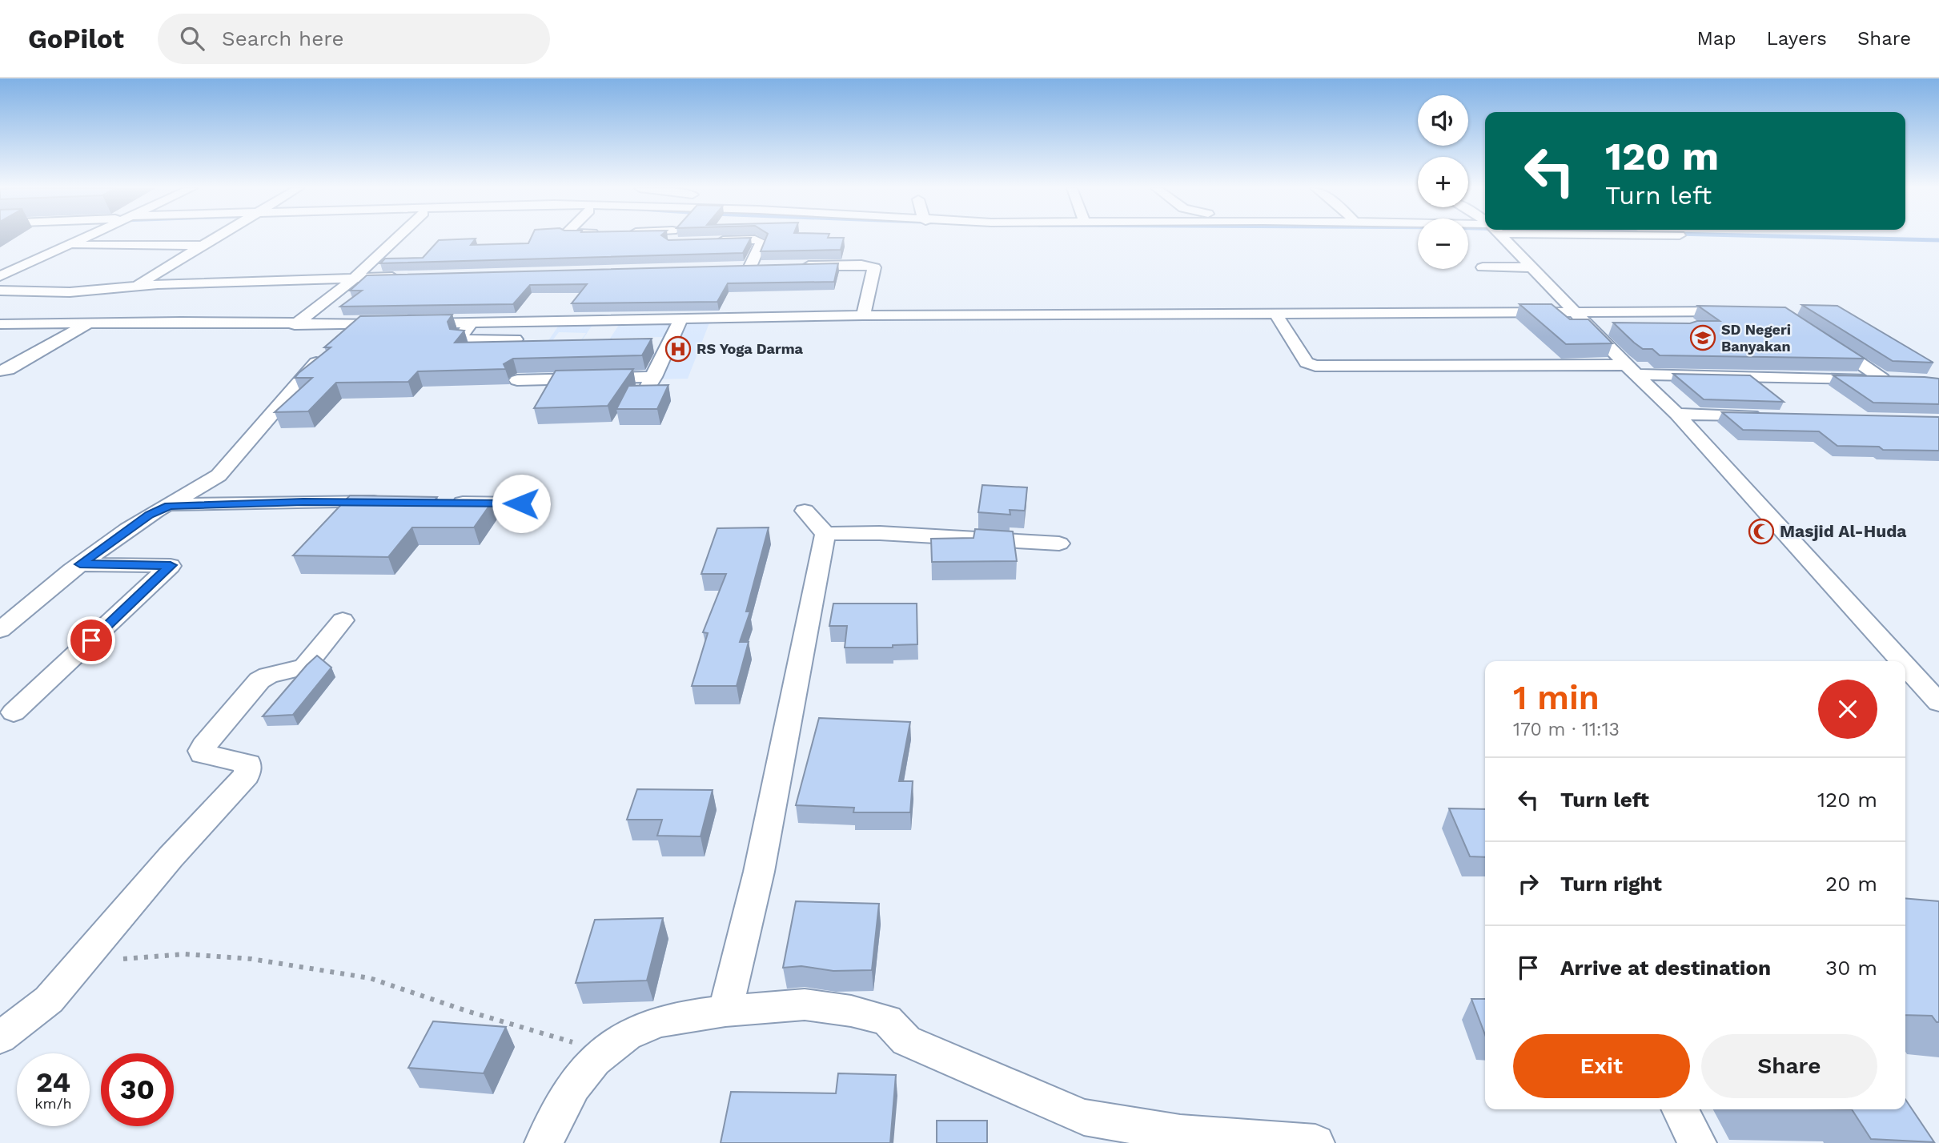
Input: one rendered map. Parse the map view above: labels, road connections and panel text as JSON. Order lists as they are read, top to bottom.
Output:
{
  "places": {
    "school or university": ["SD Negeri Banyakan"],
    "hospital": ["RS Yoga Darma"],
    "mosque": ["Masjid Al-Huda"]
  },
  "page": {
    "header": "GoPilot",
    "search": "Search here",
    "nav": ["Map", "Layers", "Share"],
    "map_buttons": ["+", "−"],
    "turn": ["120 m", "Turn left"],
    "heading": ["1 min", "170 m · 11:13"],
    "list": [
      {
        "name": "Turn left",
        "value": "120 m"
      },
      {
        "name": "Turn right",
        "value": "20 m"
      },
      {
        "name": "Arrive at destination",
        "value": "30 m"
      }
    ],
    "buttons": ["Exit", "Share"],
    "speed": "24 km/h",
    "limit": "30"
  }
}
